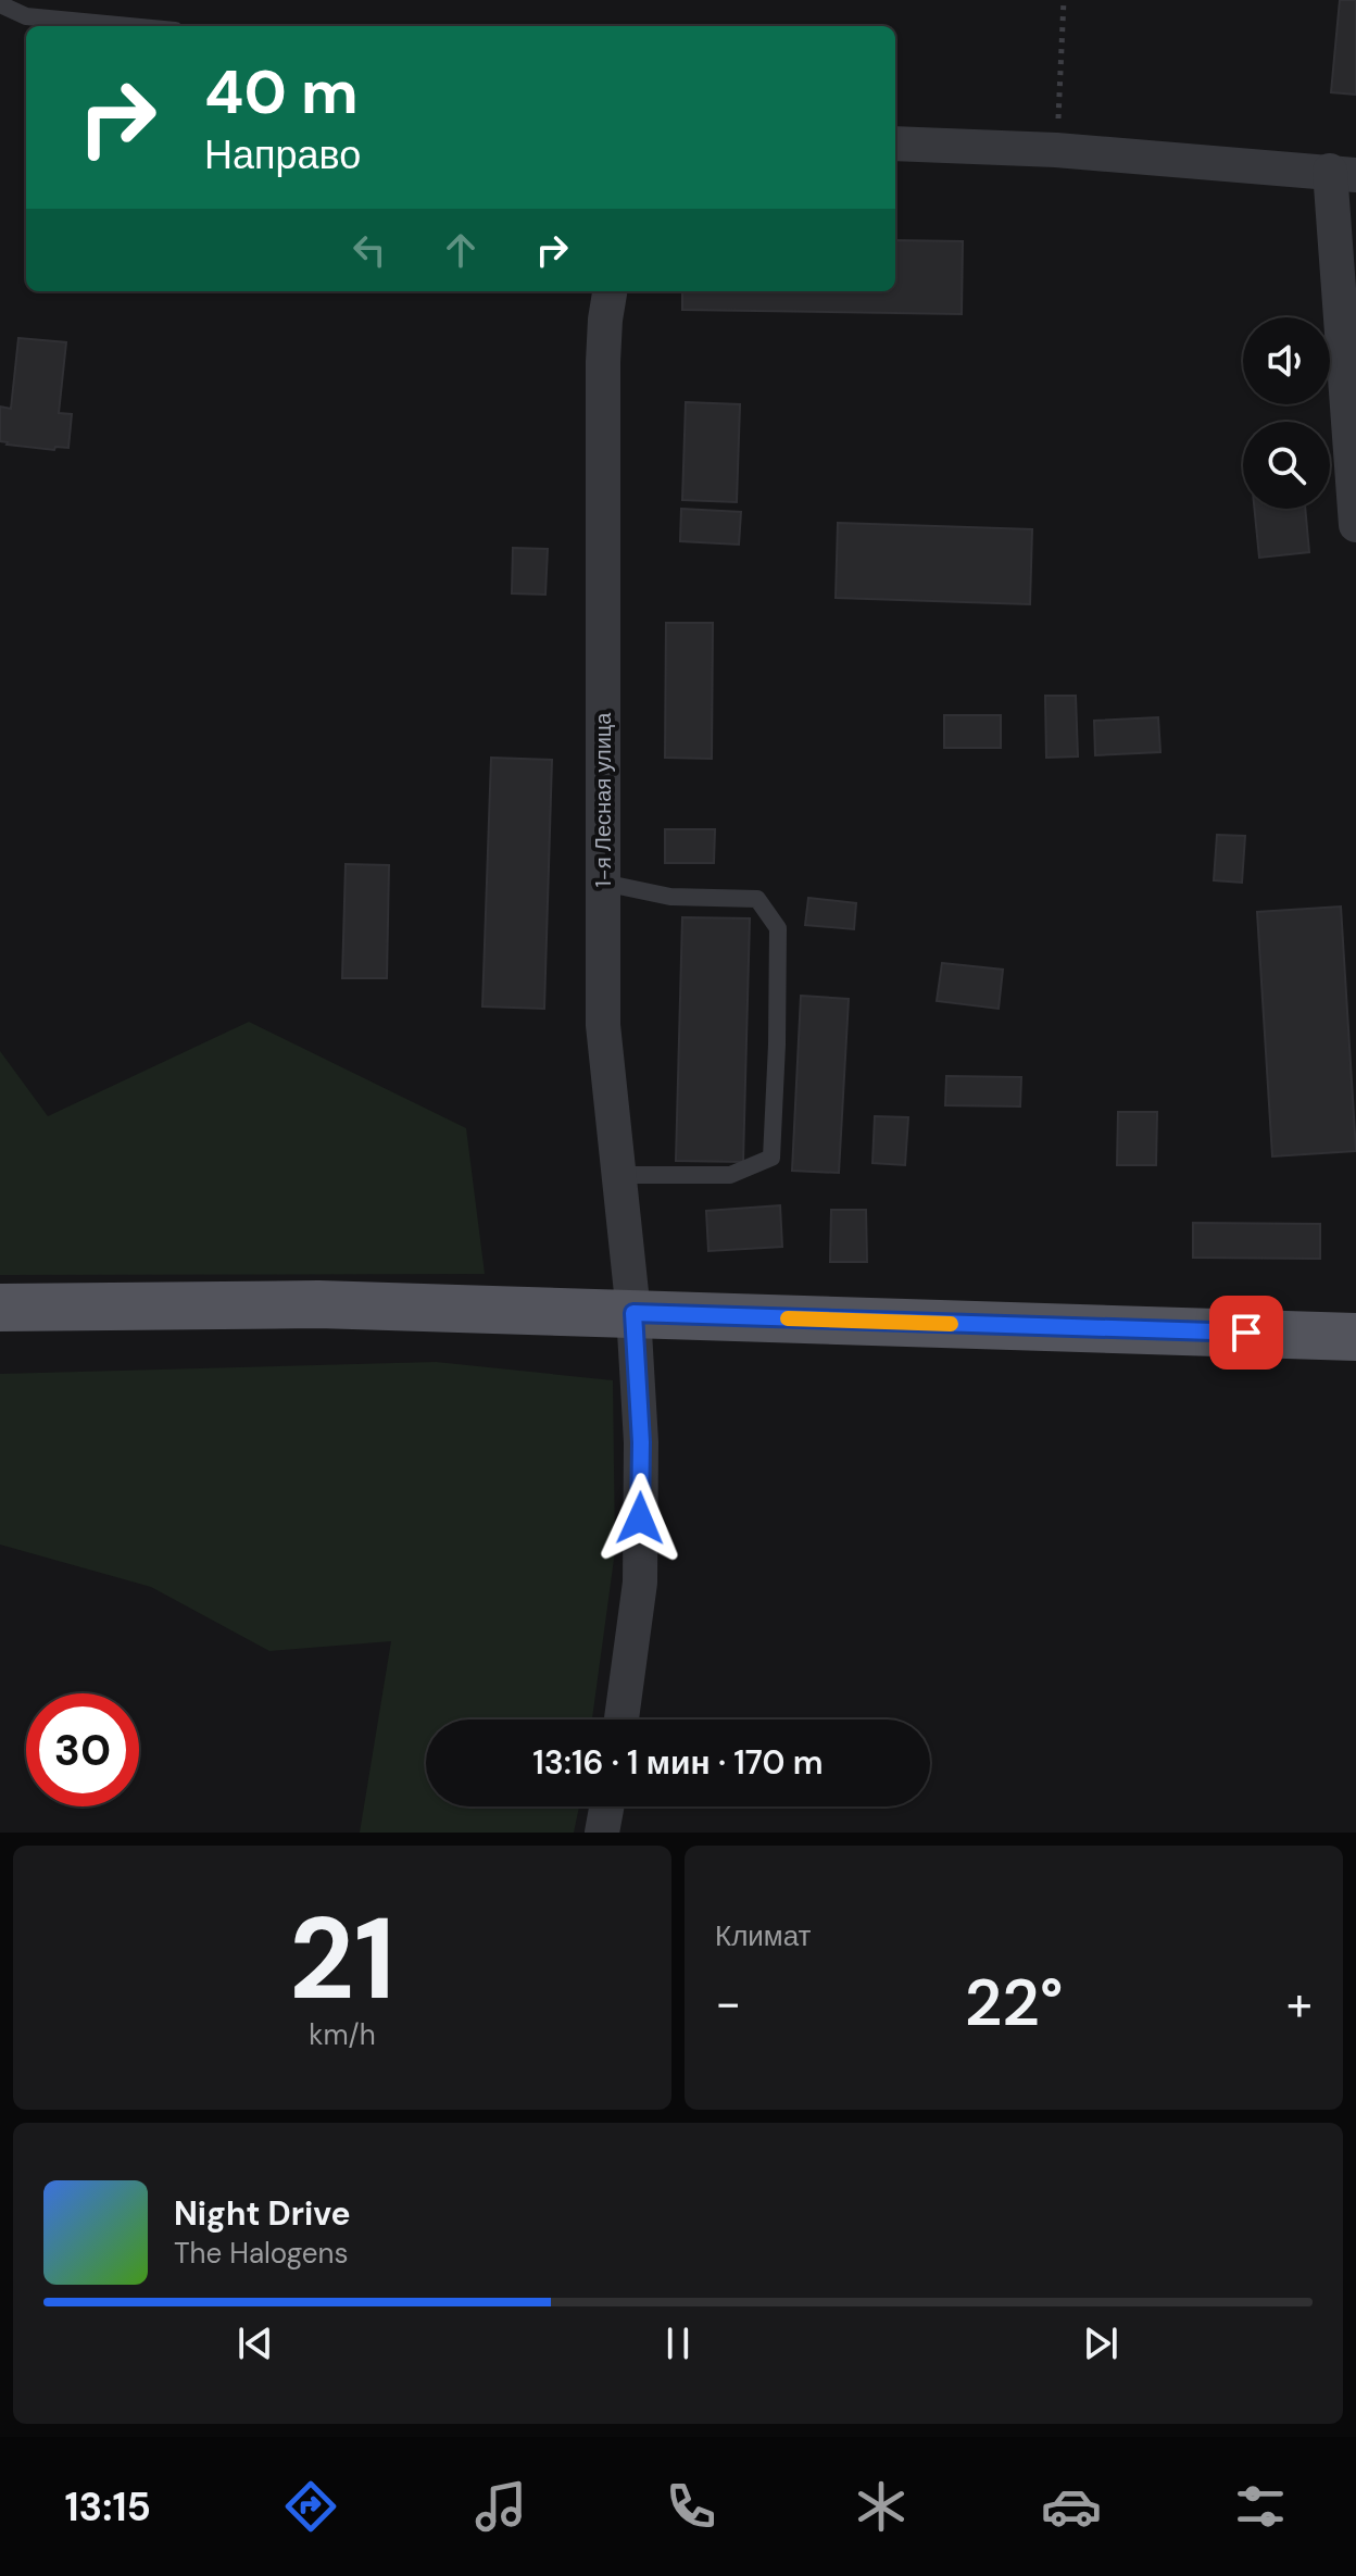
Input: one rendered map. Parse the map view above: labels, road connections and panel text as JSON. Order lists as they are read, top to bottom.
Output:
{
  "streets": {
    "street": ["1-я Лесная улица"]
  },
  "page": {
    "turn": ["40 m", "Направо"],
    "limit": "30",
    "trip": "13:16 · 1 мин · 170 m",
    "tile": [
      ["21", "km/h"],
      "Климат"
    ],
    "heat": ["−", "22°", "+"],
    "song": ["Night Drive", "The Halogens"],
    "tabs": "13:15"
  }
}
